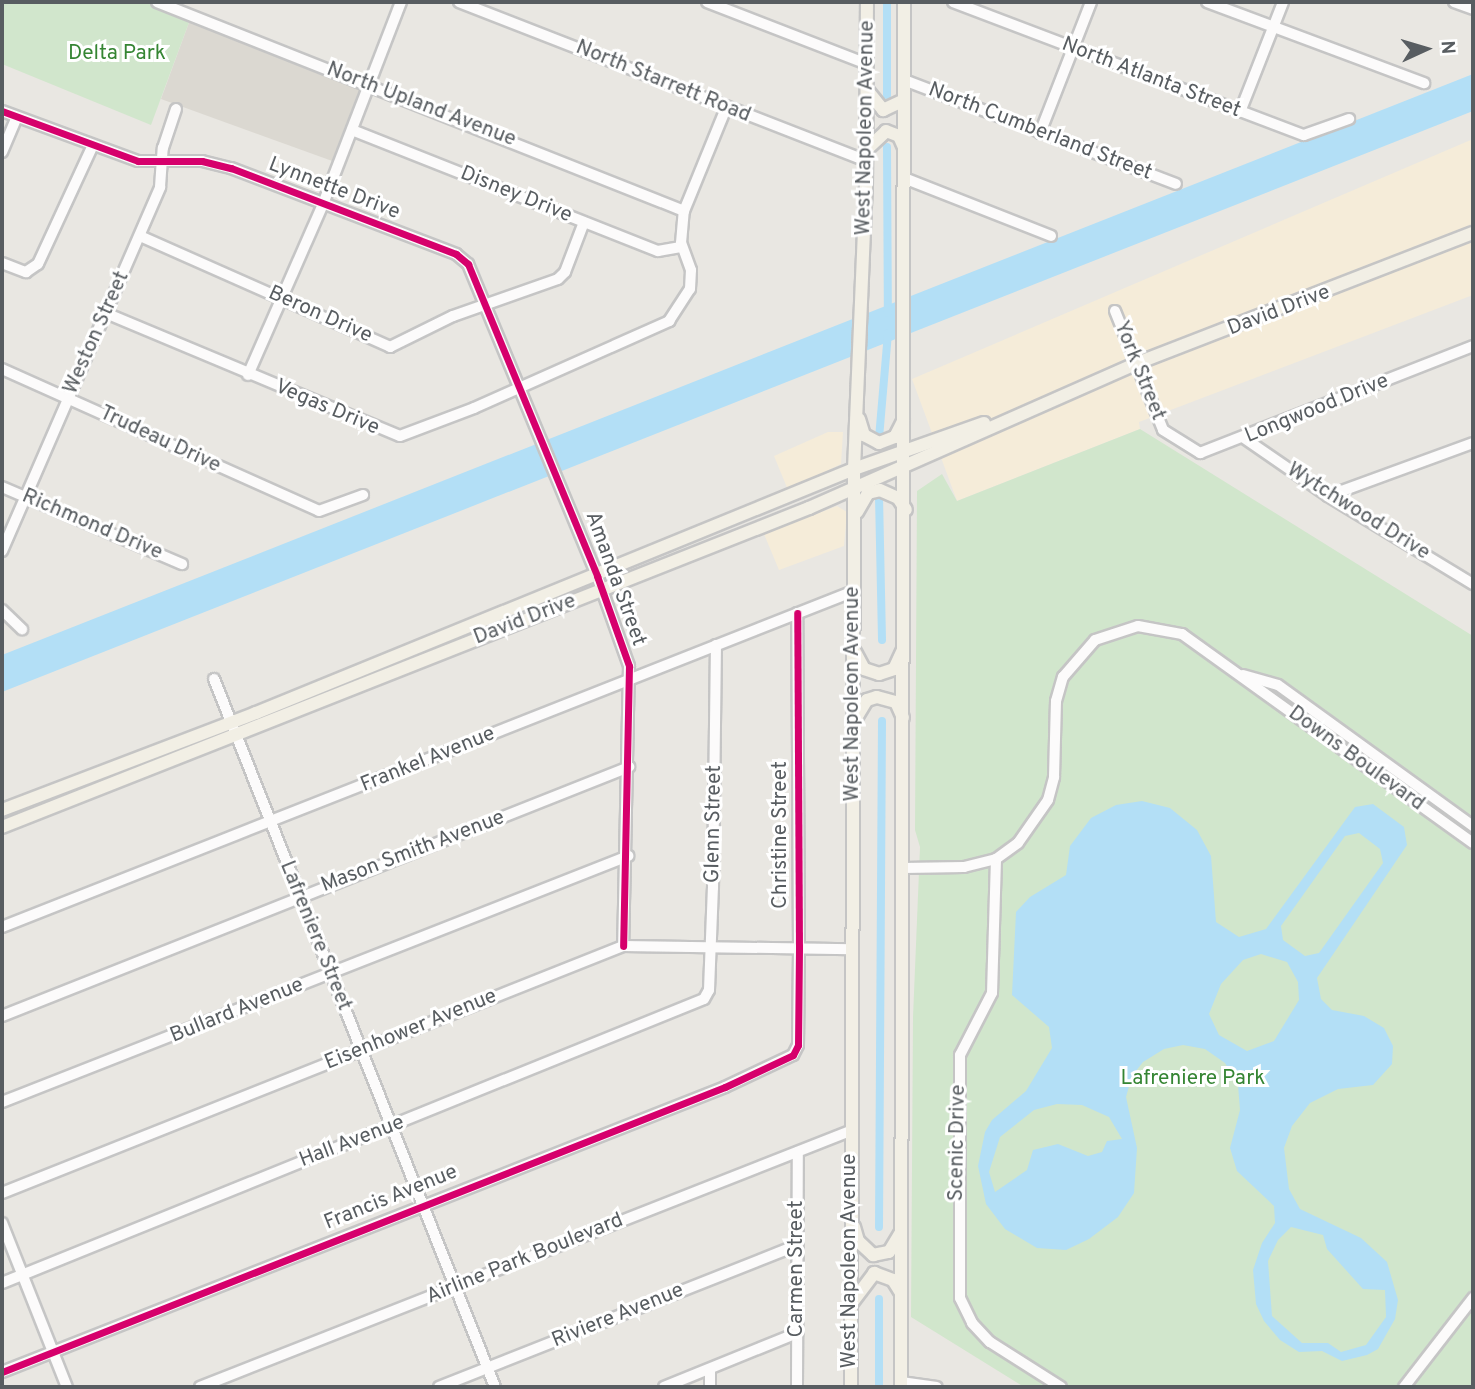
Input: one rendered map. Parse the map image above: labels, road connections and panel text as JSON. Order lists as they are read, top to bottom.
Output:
{
  "streets": {
    "main road": ["West Napoleon Avenue", "David Drive"],
    "street": [
      "North Atlanta Street",
      "North Starrett Road",
      "North Upland Avenue",
      "North Cumberland Street",
      "Lynnette Drive",
      "Disney Drive",
      "Beron Drive",
      "Weston Street",
      "York Street",
      "Vegas Drive",
      "Longwood Drive",
      "Trudeau Drive",
      "Wytchwood Drive",
      "Richmond Drive",
      "Amanda Street",
      "Downs Boulevard",
      "Frankel Avenue",
      "Glenn Street",
      "Christine Street",
      "Mason Smith Avenue",
      "Lafreniere Street",
      "Bullard Avenue",
      "Eisenhower Avenue",
      "Hall Avenue",
      "Scenic Drive",
      "Francis Avenue",
      "Airline Park Boulevard",
      "Carmen Street",
      "Riviere Avenue"
    ]
  },
  "crossings": [
    ["North Starrett Road", "West Napoleon Avenue"],
    ["North Starrett Road", "Vegas Drive"],
    ["North Upland Avenue", "Vegas Drive"],
    ["West Napoleon Avenue", "North Cumberland Street"],
    ["West Napoleon Avenue", "David Drive"],
    ["West Napoleon Avenue", "Downs Boulevard"],
    ["West Napoleon Avenue", "Frankel Avenue"],
    ["West Napoleon Avenue", "Eisenhower Avenue"],
    ["West Napoleon Avenue", "Airline Park Boulevard"],
    ["Lynnette Drive", "Beron Drive"],
    ["Lynnette Drive", "Weston Street"],
    ["Lynnette Drive", "Vegas Drive"],
    ["Lynnette Drive", "Amanda Street"],
    ["Disney Drive", "Beron Drive"],
    ["Disney Drive", "Vegas Drive"],
    ["David Drive", "York Street"],
    ["David Drive", "Amanda Street"],
    ["David Drive", "Lafreniere Street"],
    ["Beron Drive", "Weston Street"],
    ["Weston Street", "Vegas Drive"],
    ["Weston Street", "Trudeau Drive"],
    ["Weston Street", "Richmond Drive"],
    ["York Street", "Longwood Drive"],
    ["Longwood Drive", "Wytchwood Drive"],
    ["Amanda Street", "Frankel Avenue"],
    ["Amanda Street", "Mason Smith Avenue"],
    ["Amanda Street", "Bullard Avenue"],
    ["Amanda Street", "Eisenhower Avenue"],
    ["Downs Boulevard", "Scenic Drive"],
    ["Frankel Avenue", "Glenn Street"],
    ["Frankel Avenue", "Christine Street"],
    ["Frankel Avenue", "Lafreniere Street"],
    ["Glenn Street", "Eisenhower Avenue"],
    ["Glenn Street", "Hall Avenue"],
    ["Christine Street", "Eisenhower Avenue"],
    ["Christine Street", "Francis Avenue"],
    ["Mason Smith Avenue", "Lafreniere Street"],
    ["Lafreniere Street", "Bullard Avenue"],
    ["Lafreniere Street", "Eisenhower Avenue"],
    ["Lafreniere Street", "Hall Avenue"],
    ["Lafreniere Street", "Francis Avenue"],
    ["Lafreniere Street", "Airline Park Boulevard"],
    ["Lafreniere Street", "Riviere Avenue"],
    ["Airline Park Boulevard", "Carmen Street"],
    ["Carmen Street", "Riviere Avenue"]
  ],
  "parks": ["Delta Park", "Lafreniere Park"],
  "north": "right"
}
